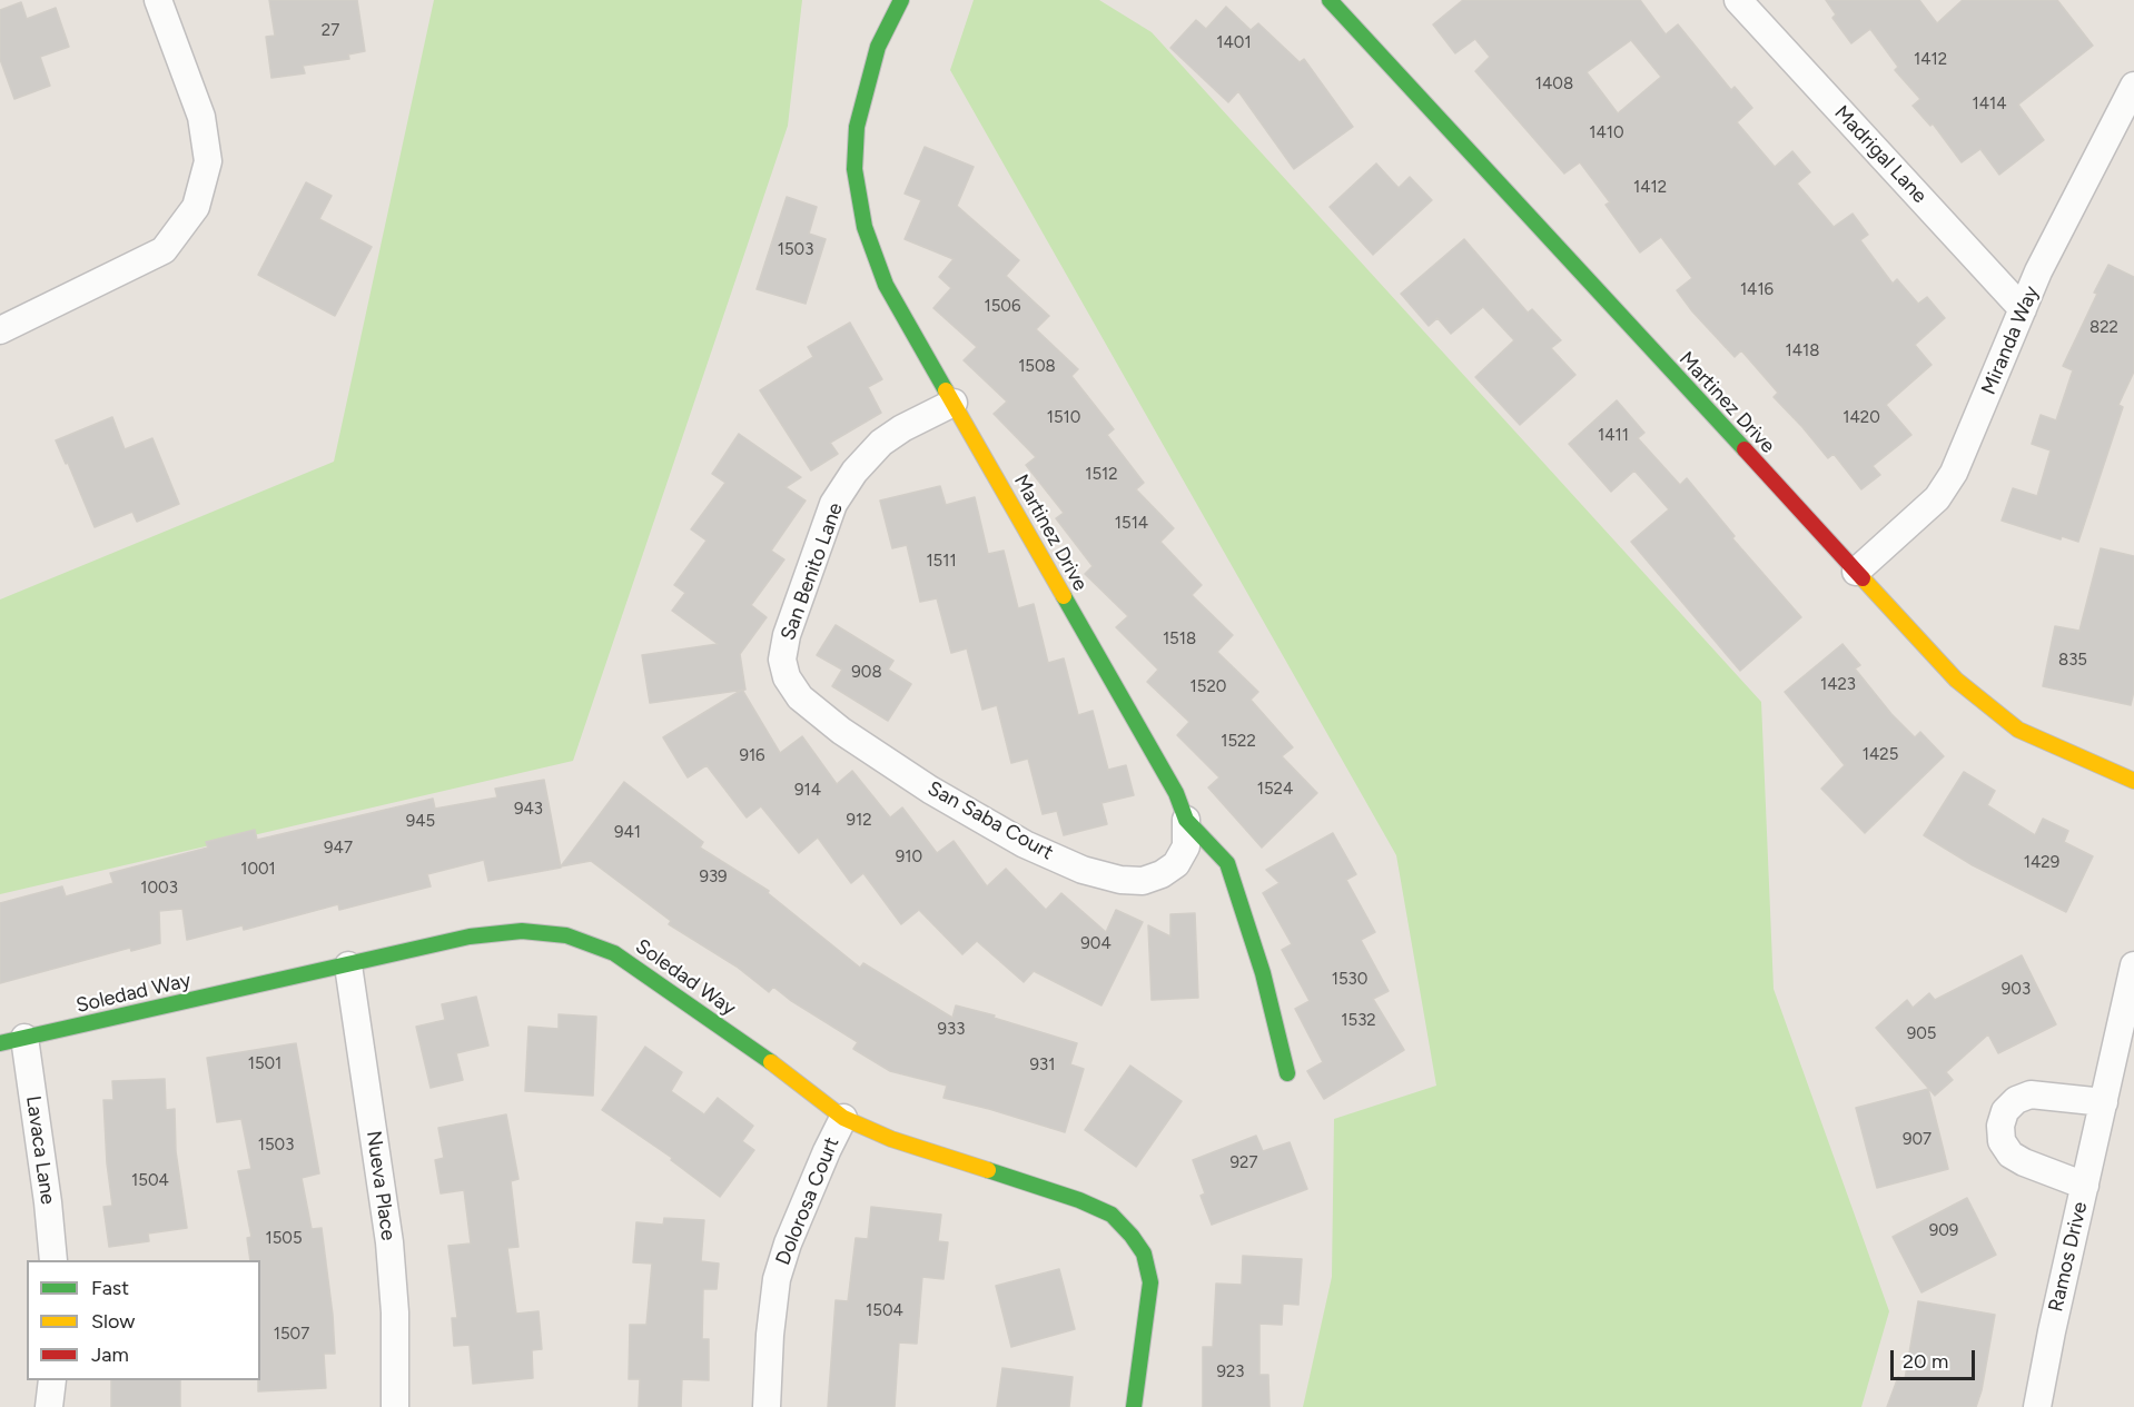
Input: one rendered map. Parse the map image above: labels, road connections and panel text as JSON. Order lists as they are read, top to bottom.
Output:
{
  "streets": {
    "street": [
      "Madrigal Lane",
      "Miranda Way",
      "Martinez Drive",
      "San Benito Lane",
      "San Saba Court",
      "Soledad Way",
      "Lavaca Lane",
      "Nueva Place",
      "Dolorosa Court",
      "Ramos Drive"
    ]
  },
  "crossings": [
    ["Madrigal Lane", "Miranda Way"],
    ["Miranda Way", "Martinez Drive"],
    ["Martinez Drive", "San Benito Lane"],
    ["Martinez Drive", "San Saba Court"],
    ["San Benito Lane", "San Saba Court"],
    ["Soledad Way", "Lavaca Lane"],
    ["Soledad Way", "Nueva Place"],
    ["Soledad Way", "Dolorosa Court"]
  ],
  "house_numbers": [
    "27",
    "1401",
    "1412",
    "1408",
    "1414",
    "1410",
    "1412",
    "1503",
    "1416",
    "1506",
    "822",
    "1418",
    "1508",
    "1510",
    "1420",
    "1411",
    "1512",
    "1514",
    "1511",
    "1518",
    "835",
    "908",
    "1423",
    "1520",
    "1522",
    "1425",
    "916",
    "1524",
    "914",
    "943",
    "912",
    "945",
    "941",
    "947",
    "910",
    "1429",
    "1001",
    "939",
    "1003",
    "904",
    "1530",
    "903",
    "1532",
    "933",
    "905",
    "1501",
    "931",
    "907",
    "1503",
    "927",
    "1504",
    "909",
    "1505",
    "1504",
    "1507",
    "923"
  ],
  "legend": ["Fast", "Slow", "Jam"],
  "scale_bar": "20 m"
}
